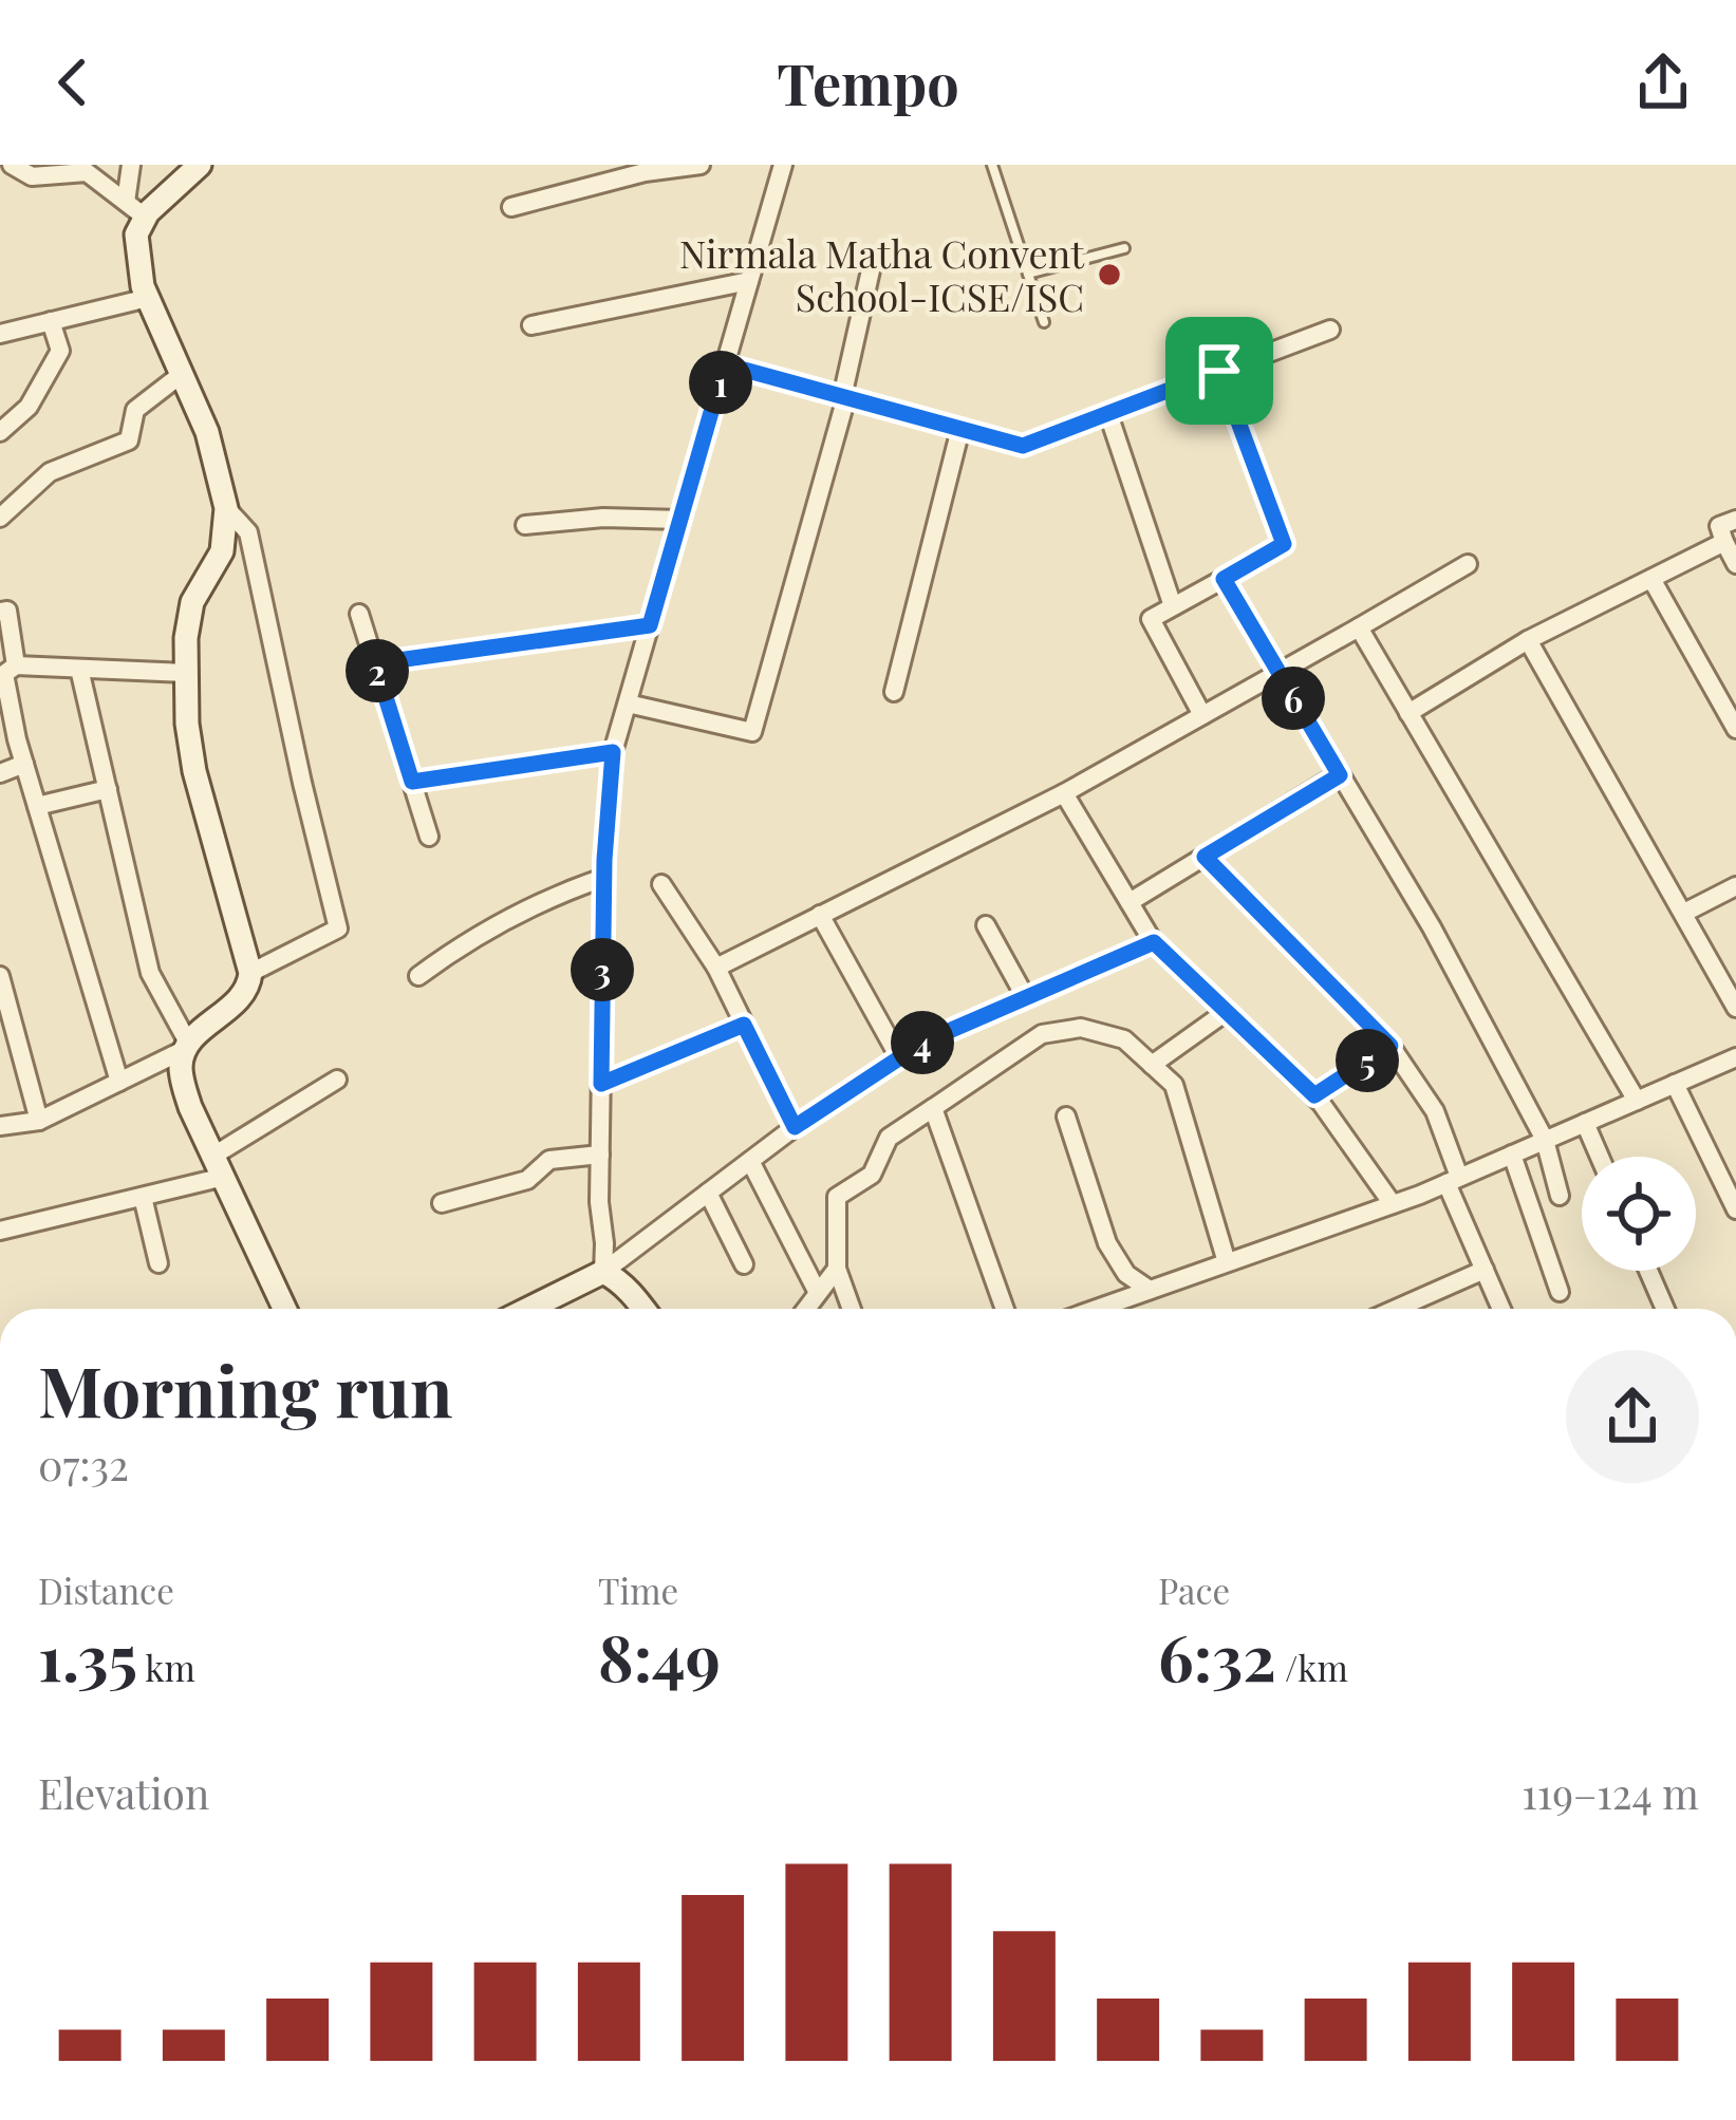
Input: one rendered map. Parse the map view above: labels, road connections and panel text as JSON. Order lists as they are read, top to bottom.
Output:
{
  "places": ["Nirmala Matha Convent School-ICSE/ISC"],
  "page": {
    "header": "Tempo",
    "pins": [
      "1",
      "2",
      "6",
      "3",
      "4",
      "5"
    ],
    "heading": ["Morning run", "07:32"],
    "stats": [
      ["Distance", "1.35 km"],
      ["Time", "8:49"],
      ["Pace", "6:32 /km"]
    ],
    "chart": ["Elevation", "119–124 m"]
  }
}
